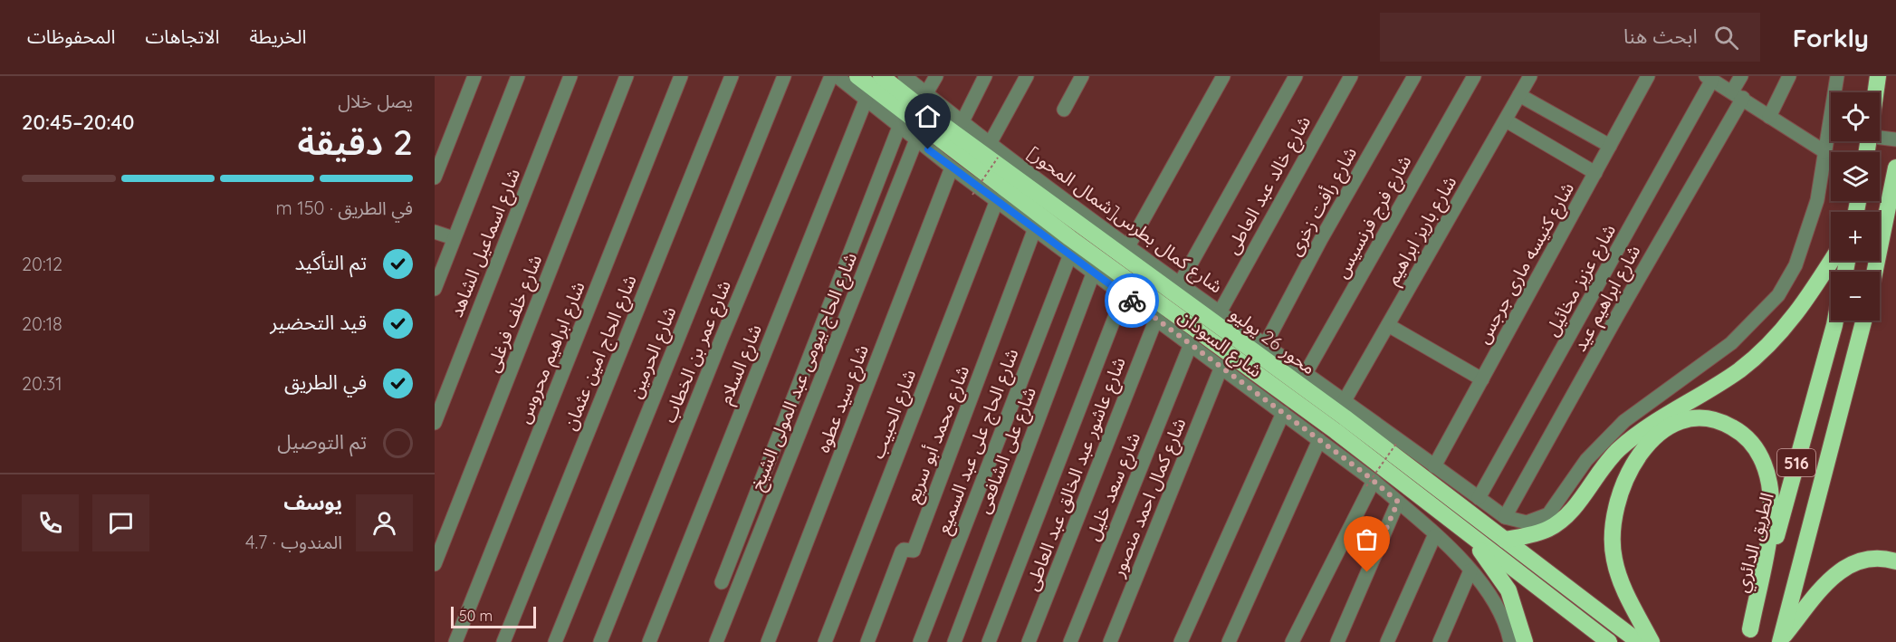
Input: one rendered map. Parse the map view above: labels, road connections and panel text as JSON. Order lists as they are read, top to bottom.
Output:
{
  "streets": {
    "highway": ["محور 26 يوليو", "516", "الطريق الدائري"],
    "street": [
      "شارع خالد عبد العاطى",
      "شارع رأفت زخرى",
      "شارع فرج فرنسيس",
      "شارع كمال بطرس[شمال المحور]",
      "شارع باريز ابراهيم",
      "شارع اسماعيل الشاهد",
      "شارع كنيسه مارى جرجس",
      "شارع عزيز مخائيل",
      "شارع ابراهيم عيد",
      "شارع خلف فرغلى",
      "شارع السودان",
      "شارع عمر بن الخطاب",
      "شارع ابراهيم محروس",
      "شارع الحاج امين عثمان",
      "شارع الحرمين",
      "شارع السلام",
      "شارع الحاج بيومى عبد المولى الشيخ",
      "شارع سيد عطوه",
      "شارع الحبيب",
      "شارع محمد أبو سريع",
      "شارع الحاج على عبد السميع",
      "شارع على الشافعى",
      "شارع عاشور عبد الخالق عبد العاطى",
      "شارع سعد خليل",
      "شارع كمال احمد منصور"
    ]
  },
  "crossings": [
    ["شارع خالد عبد العاطى", "شارع كمال بطرس[شمال المحور]"],
    ["شارع رأفت زخرى", "شارع كمال بطرس[شمال المحور]"],
    ["شارع فرج فرنسيس", "شارع كمال بطرس[شمال المحور]"],
    ["شارع كمال بطرس[شمال المحور]", "شارع باريز ابراهيم"],
    ["شارع كمال بطرس[شمال المحور]", "شارع كنيسه مارى جرجس"],
    ["شارع كمال بطرس[شمال المحور]", "شارع عزيز مخائيل"],
    ["شارع كمال بطرس[شمال المحور]", "شارع ابراهيم عيد"],
    ["شارع السودان", "شارع السلام"],
    ["شارع السودان", "شارع الحاج بيومى عبد المولى الشيخ"],
    ["شارع السودان", "شارع سيد عطوه"],
    ["شارع السودان", "شارع الحبيب"],
    ["شارع السودان", "شارع محمد أبو سريع"],
    ["شارع السودان", "شارع الحاج على عبد السميع"],
    ["شارع السودان", "شارع على الشافعى"],
    ["شارع السودان", "شارع عاشور عبد الخالق عبد العاطى"],
    ["شارع السودان", "شارع سعد خليل"],
    ["شارع السودان", "شارع كمال احمد منصور"]
  ],
  "scale_bar": "50 m",
  "page": {
    "header": "Forkly",
    "search": "ابحث هنا",
    "nav": ["الخريطة", "الاتجاهات", "المحفوظات"],
    "heading": ["2 دقيقة", "يصل خلال", "20:40–20:45"],
    "panel": ["يوسف", "المندوب · 4.7"],
    "map_buttons": ["+", "−"],
    "bar": "في الطريق · 150 m",
    "list": [
      ["تم التأكيد", "20:12"],
      ["قيد التحضير", "20:18"],
      ["في الطريق", "20:31"],
      "تم التوصيل"
    ],
    "scale": "50 m"
  }
}
